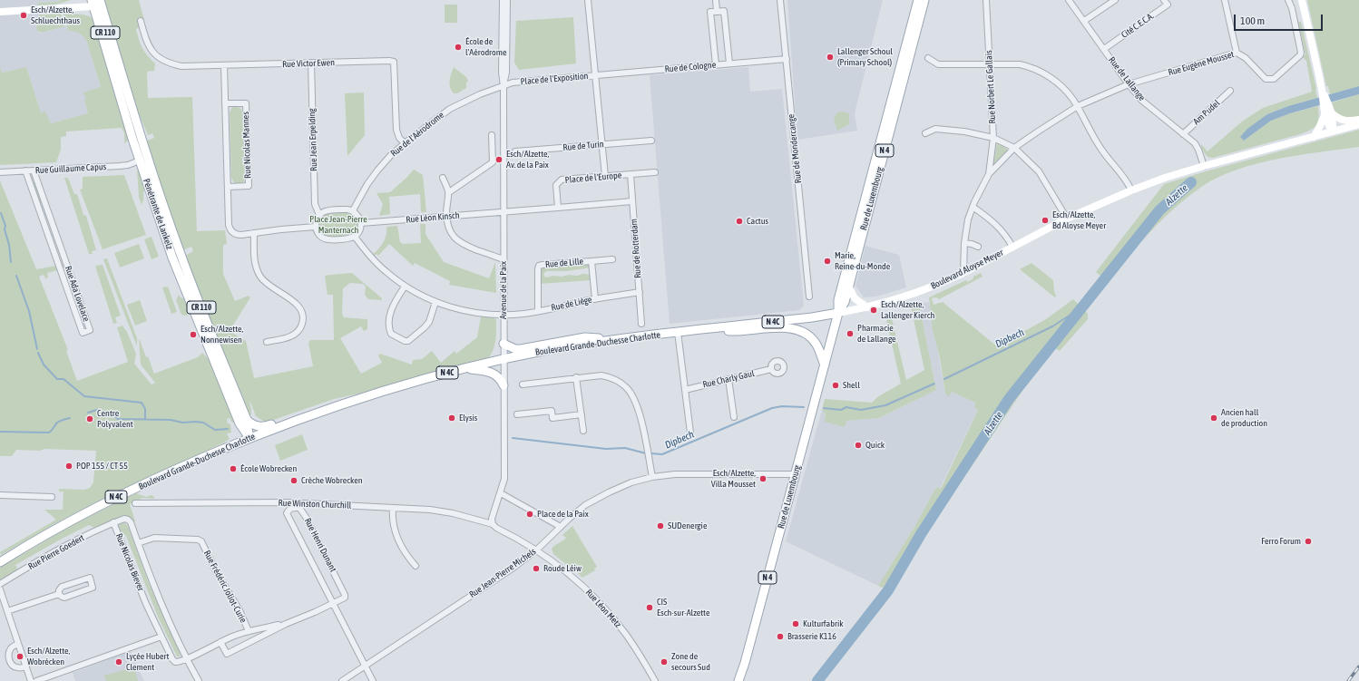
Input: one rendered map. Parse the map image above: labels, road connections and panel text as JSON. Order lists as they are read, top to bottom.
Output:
{
  "streets": {
    "main road": [
      "CR 110",
      "N 4",
      "Rue de Luxembourg",
      "Pénétrante de Lankelz",
      "Boulevard Aloyse Meyer",
      "N 4C",
      "Boulevard Grande-Duchesse Charlotte"
    ],
    "street": [
      "Cité C.E.C.A.",
      "Rue Victor Ewen",
      "Rue Eugène Mousset",
      "Rue de Cologne",
      "Place de l'Exposition",
      "Rue de Lallange",
      "Rue Norbert Le Gallais",
      "Am Pudel",
      "Rue de l'Aérodrome",
      "Rue Jean Erpelding",
      "Rue Nicolas Mannes",
      "Rue de Turin",
      "Rue de Mondercange",
      "Rue Guillaume Capus",
      "Place de l'Europe",
      "Rue Léon Kinsch",
      "Rue de Rotterdam",
      "Rue de Lille",
      "Avenue de la Paix",
      "Rue Ada Lovelace",
      "Rue de Liège",
      "Rue Charly Gaul",
      "Rue Winston Churchill",
      "Rue Henri Dunant",
      "Rue Pierre Goedert",
      "Rue Nicolas Biever",
      "Rue Jean-Pierre Michels",
      "Rue Frédéric Joliot-Curie",
      "Rue Léon Metz"
    ]
  },
  "crossings": [
    ["Cité C.E.C.A.", "Rue de Lallange"],
    ["Rue Victor Ewen", "Rue de l'Aérodrome"],
    ["Rue Victor Ewen", "Rue Jean Erpelding"],
    ["Rue Eugène Mousset", "Rue de Lallange"],
    ["Rue Eugène Mousset", "Rue Norbert Le Gallais"],
    ["Rue de Cologne", "Place de l'Exposition"],
    ["Rue de Cologne", "Rue de Mondercange"],
    ["Place de l'Exposition", "Rue de l'Aérodrome"],
    ["Place de l'Exposition", "Avenue de la Paix"],
    ["Rue de Lallange", "Am Pudel"],
    ["Rue de Lallange", "Boulevard Aloyse Meyer"],
    ["Rue de l'Aérodrome", "Rue Jean Erpelding"],
    ["Rue de l'Aérodrome", "Rue Léon Kinsch"],
    ["Rue de l'Aérodrome", "Avenue de la Paix"],
    ["Rue Jean Erpelding", "Rue Léon Kinsch"],
    ["Rue Guillaume Capus", "Pénétrante de Lankelz"],
    ["Rue Guillaume Capus", "Rue Ada Lovelace"],
    ["Place de l'Europe", "Rue de Rotterdam"],
    ["Rue de Luxembourg", "Boulevard Aloyse Meyer"],
    ["Rue de Luxembourg", "Boulevard Grande-Duchesse Charlotte"],
    ["Rue de Luxembourg", "Rue Jean-Pierre Michels"],
    ["Pénétrante de Lankelz", "Boulevard Grande-Duchesse Charlotte"],
    ["Rue Léon Kinsch", "Avenue de la Paix"],
    ["Rue de Rotterdam", "Rue de Liège"],
    ["Rue de Lille", "Rue de Liège"],
    ["Boulevard Aloyse Meyer", "Boulevard Grande-Duchesse Charlotte"],
    ["Avenue de la Paix", "Rue de Liège"],
    ["Avenue de la Paix", "N 4C"],
    ["Avenue de la Paix", "Boulevard Grande-Duchesse Charlotte"],
    ["N 4C", "Boulevard Grande-Duchesse Charlotte"],
    ["Rue Henri Dunant", "Rue Jean-Pierre Michels"],
    ["Rue Pierre Goedert", "Rue Nicolas Biever"],
    ["Rue Nicolas Biever", "Rue Frédéric Joliot-Curie"],
    ["Rue Jean-Pierre Michels", "Rue Léon Metz"]
  ],
  "water": ["Alzette", "Dipbech"],
  "parks": ["Place Jean-Pierre Manternach"],
  "places": [
    "Esch/Alzette, Schluechthaus",
    "École de l'Aérodrome",
    "Lallenger Schoul (Primary School)",
    "Esch/Alzette, Av. de la Paix",
    "Esch/Alzette, Bd Aloyse Meyer",
    "Cactus",
    "Marie, Reine-du-Monde",
    "Esch/Alzette, Lallenger Kierch",
    "Pharmacie de Lallange",
    "Esch/Alzette, Nonnewisen",
    "Shell",
    "Elysis",
    "Ancien hall de production",
    "Centre Polyvalent",
    "Quick",
    "POP 155 / CT 55",
    "École Wobrecken",
    "Esch/Alzette, Villa Mousset",
    "Crèche Wobrecken",
    "Place de la Paix",
    "SUDenergie",
    "Ferro Forum",
    "Roude Léiw",
    "CIS Esch-sur-Alzette",
    "Kulturfabrik",
    "Brasserie K116",
    "Esch/Alzette, Wobrécken",
    "Lyçée Hubert Clement",
    "Zone de secours Sud"
  ],
  "scale_bar": "100 m"
}
